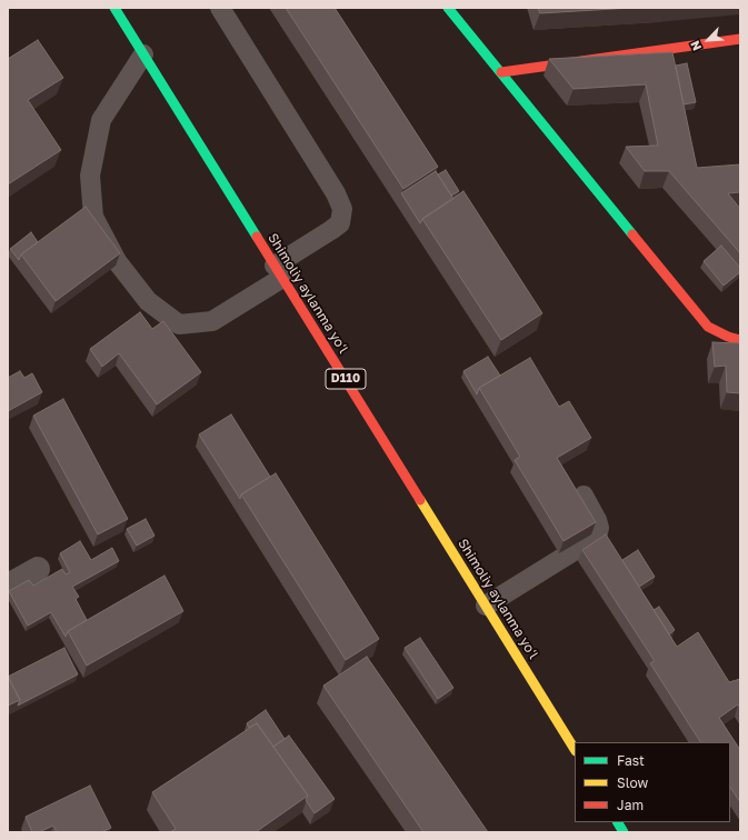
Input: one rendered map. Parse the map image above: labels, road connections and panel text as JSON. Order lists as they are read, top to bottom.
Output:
{
  "streets": {
    "main road": ["Shimoliy aylanma yoʻl", "D110"]
  },
  "legend": ["Fast", "Slow", "Jam"],
  "north": "bottom left"
}
